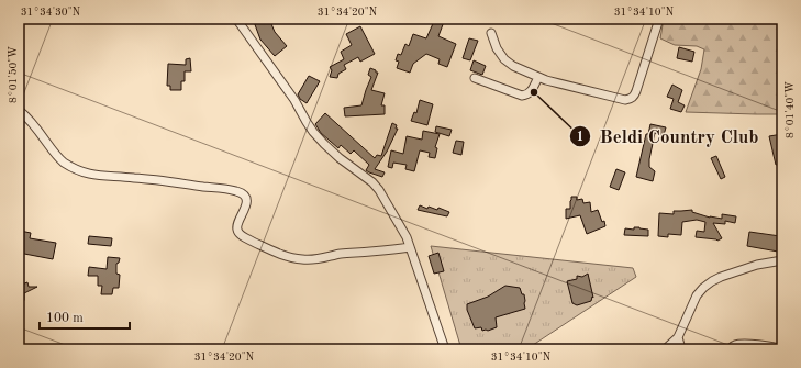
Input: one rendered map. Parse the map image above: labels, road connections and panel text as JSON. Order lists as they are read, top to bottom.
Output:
{
  "places": ["Beldi Country Club"],
  "scale_bar": "100 m",
  "coordinates": [
    "31°34'30\"N",
    "31°34'20\"N",
    "31°34'10\"N",
    "8°01'50\"W",
    "8°01'40\"W"
  ]
}
